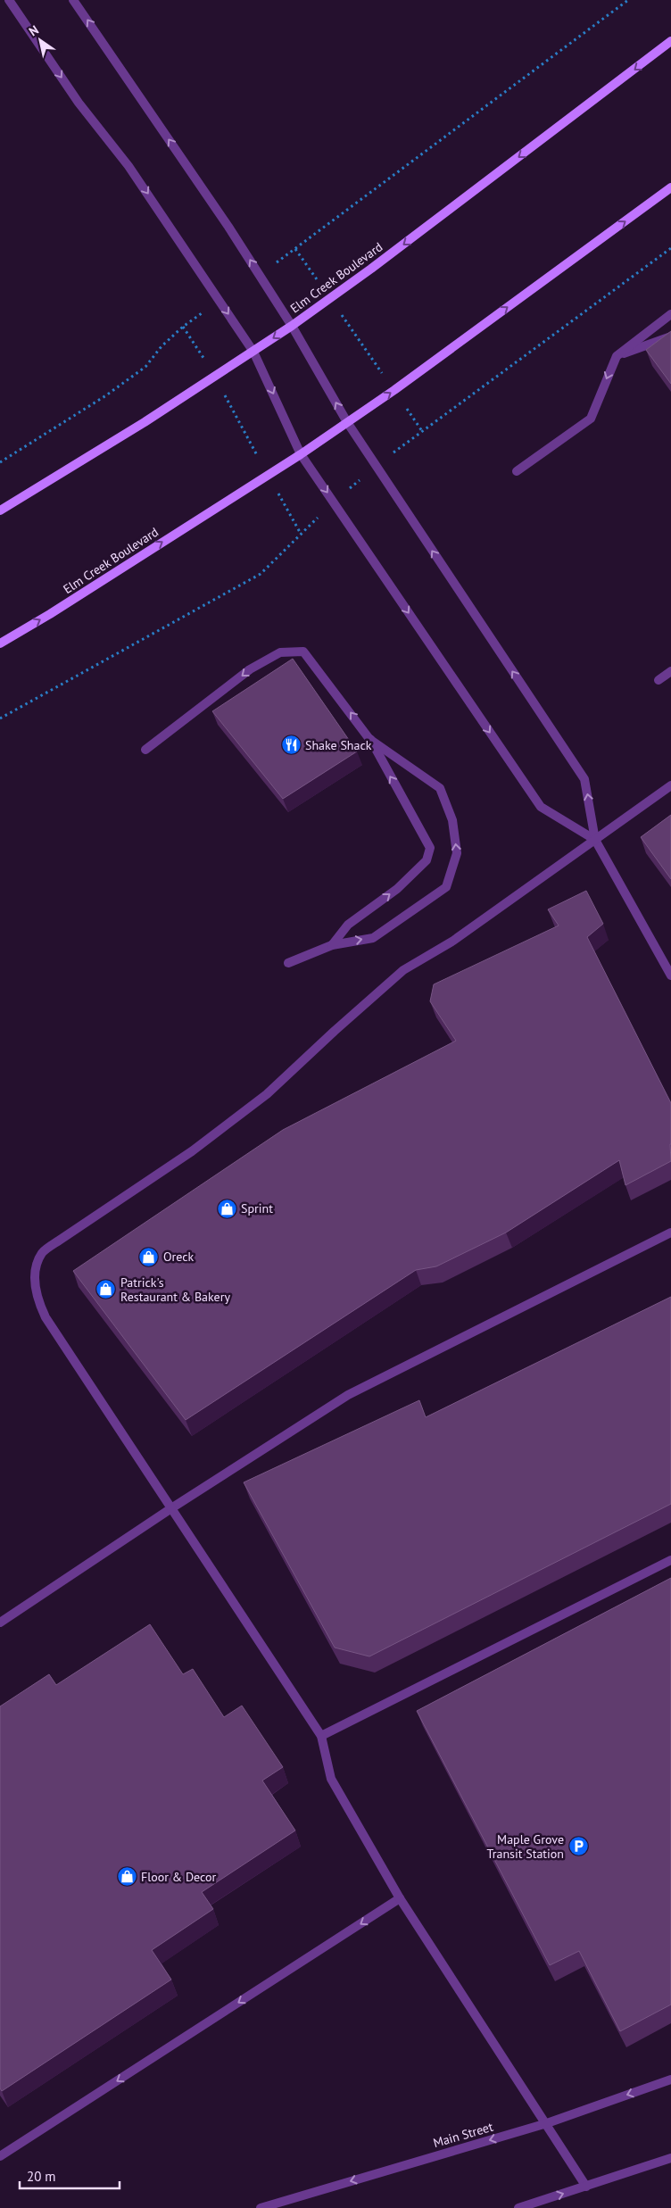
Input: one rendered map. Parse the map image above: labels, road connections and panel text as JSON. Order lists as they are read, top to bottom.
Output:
{
  "streets": {
    "main road": ["Elm Creek Boulevard"],
    "street": ["Main Street"]
  },
  "places": {
    "restaurant": ["Shake Shack"],
    "shop": [
      "Sprint",
      "Oreck",
      "Patrick's Restaurant & Bakery",
      "Floor & Decor"
    ],
    "parking": ["Maple Grove Transit Station"]
  },
  "scale_bar": "20 m",
  "north": "top left"
}
